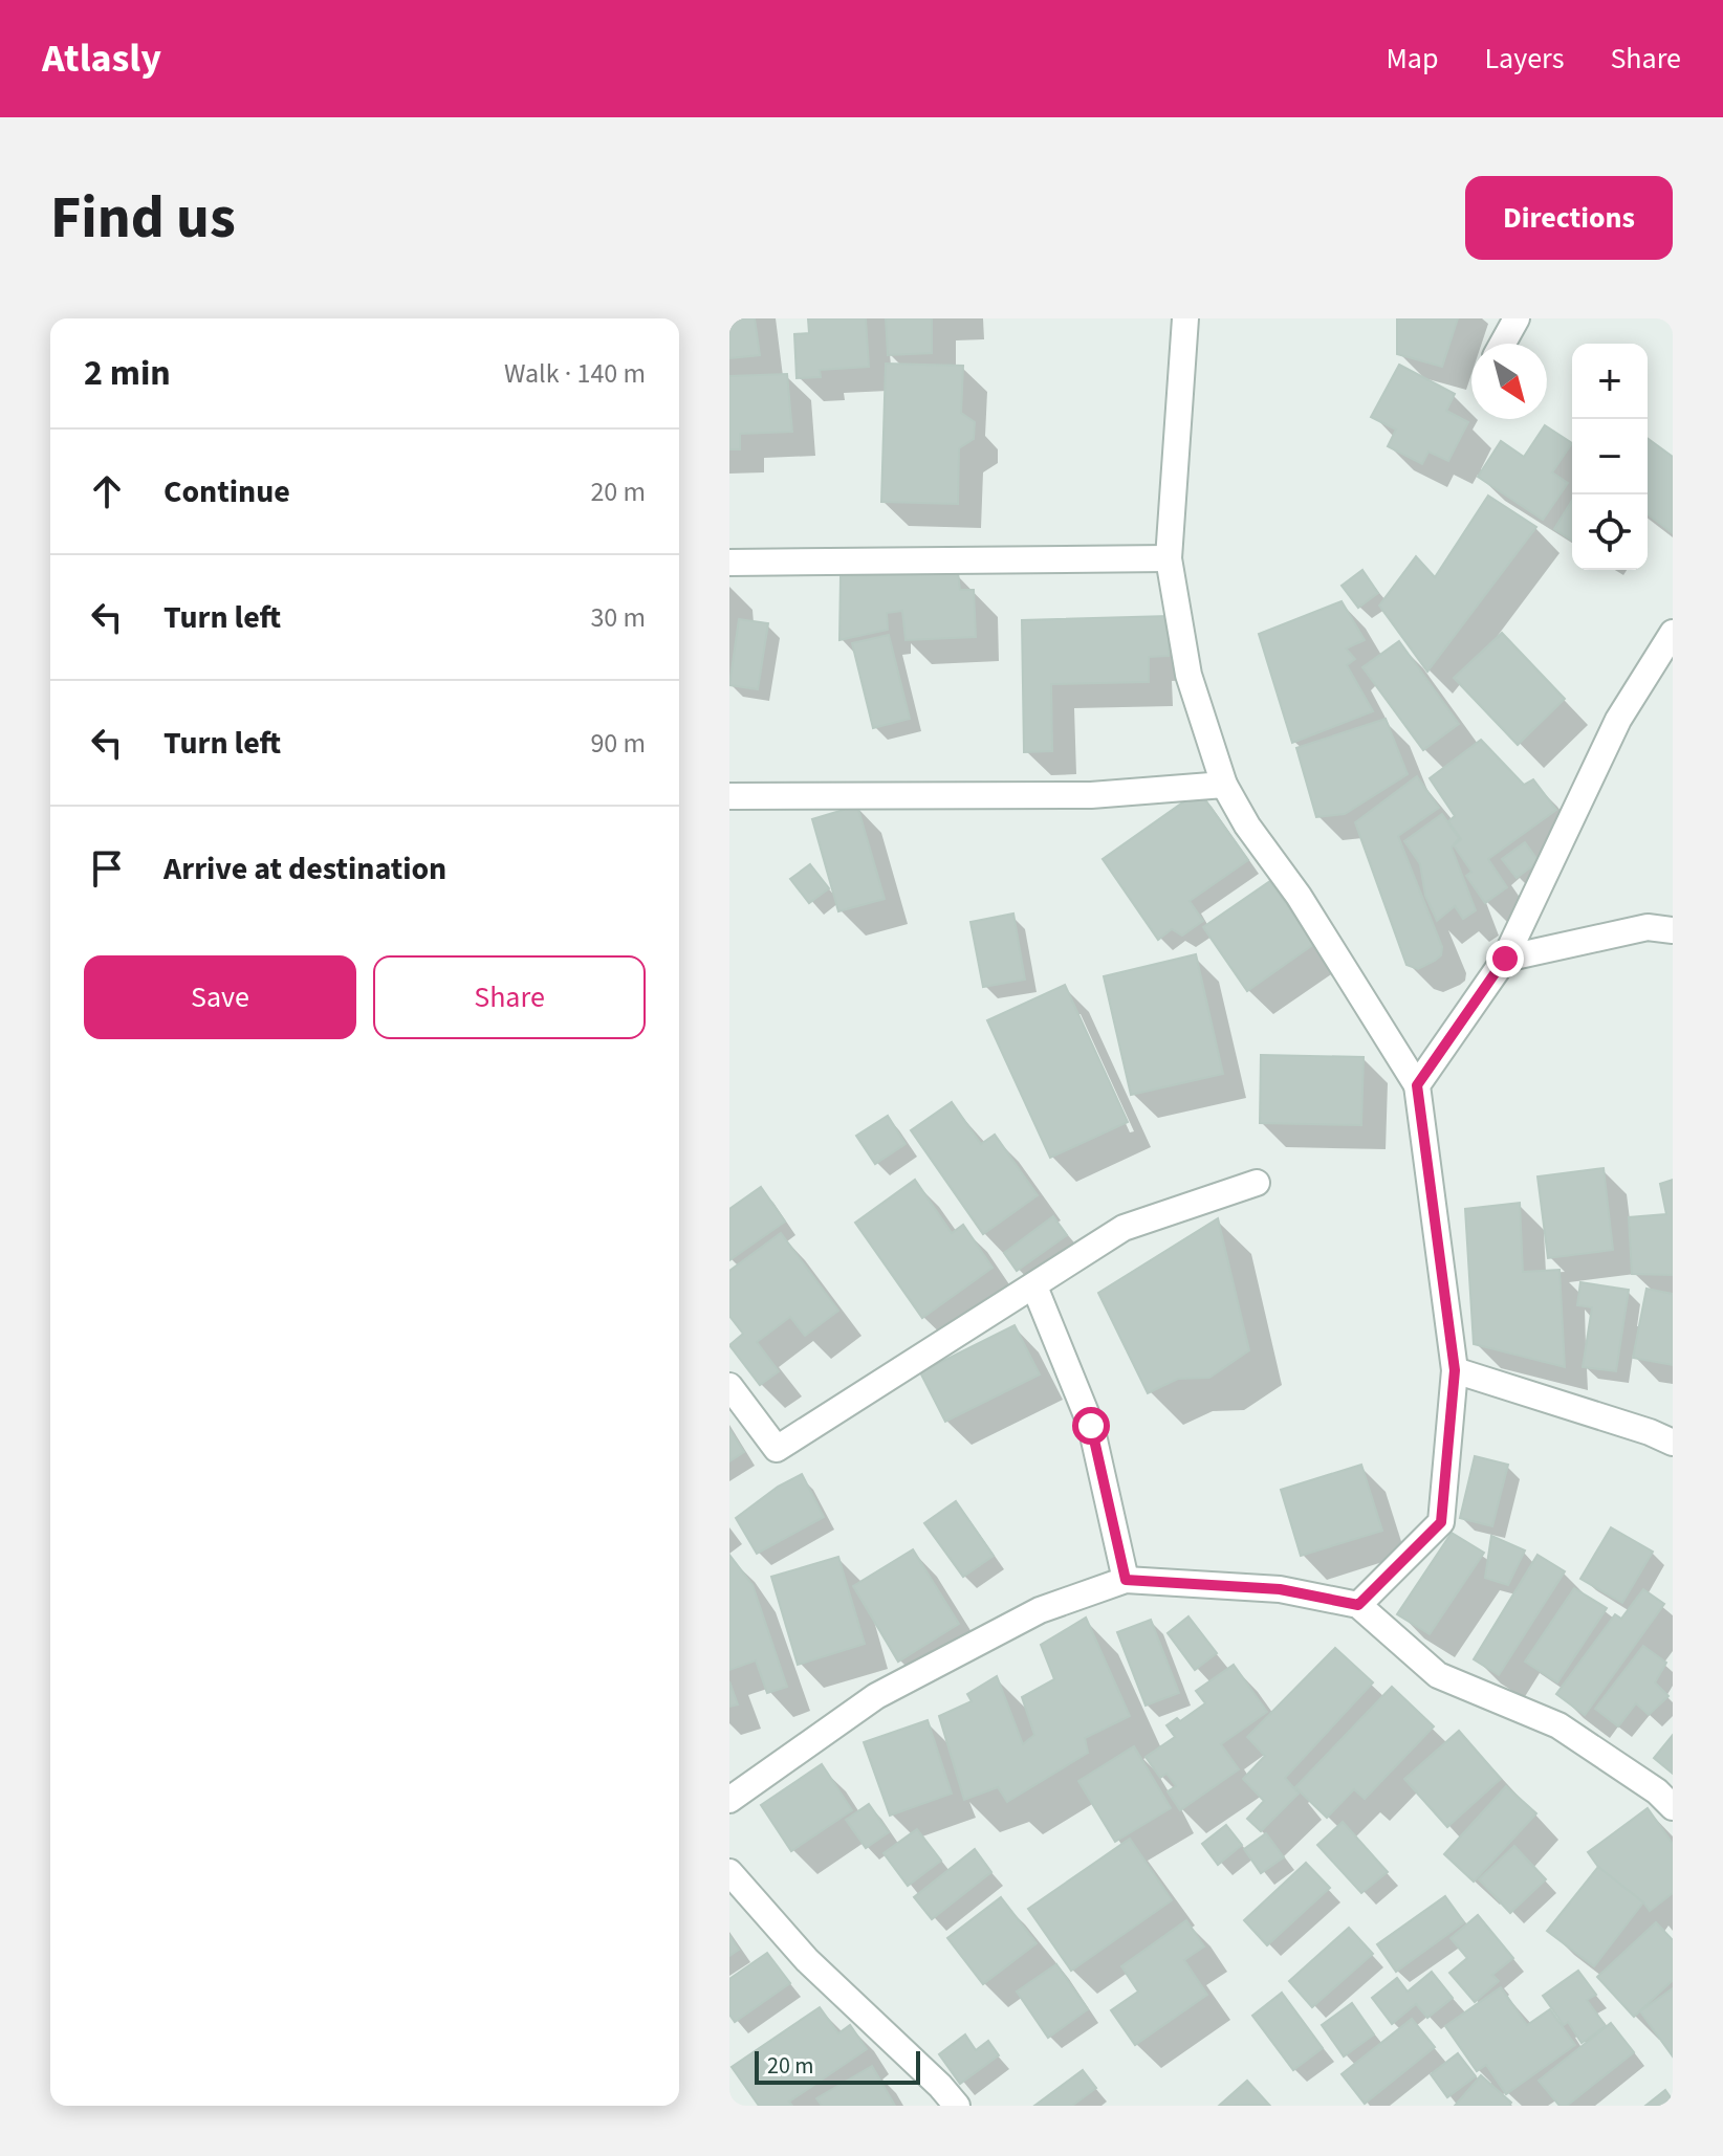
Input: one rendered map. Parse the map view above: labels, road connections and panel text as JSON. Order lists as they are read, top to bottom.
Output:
{
  "scale_bar": "20 m",
  "north": "bottom right",
  "page": {
    "header": "Atlasly",
    "nav": ["Map", "Layers", "Share"],
    "buttons": [
      "Directions",
      ["Save", "Share"]
    ],
    "title": "Find us",
    "heading": ["2 min", "Walk · 140 m"],
    "map_buttons": ["+", "−"],
    "list": [
      ["Continue", "20 m"],
      ["Turn left", "30 m"],
      ["Turn left", "90 m"],
      "Arrive at destination"
    ],
    "scale": "20 m"
  }
}
